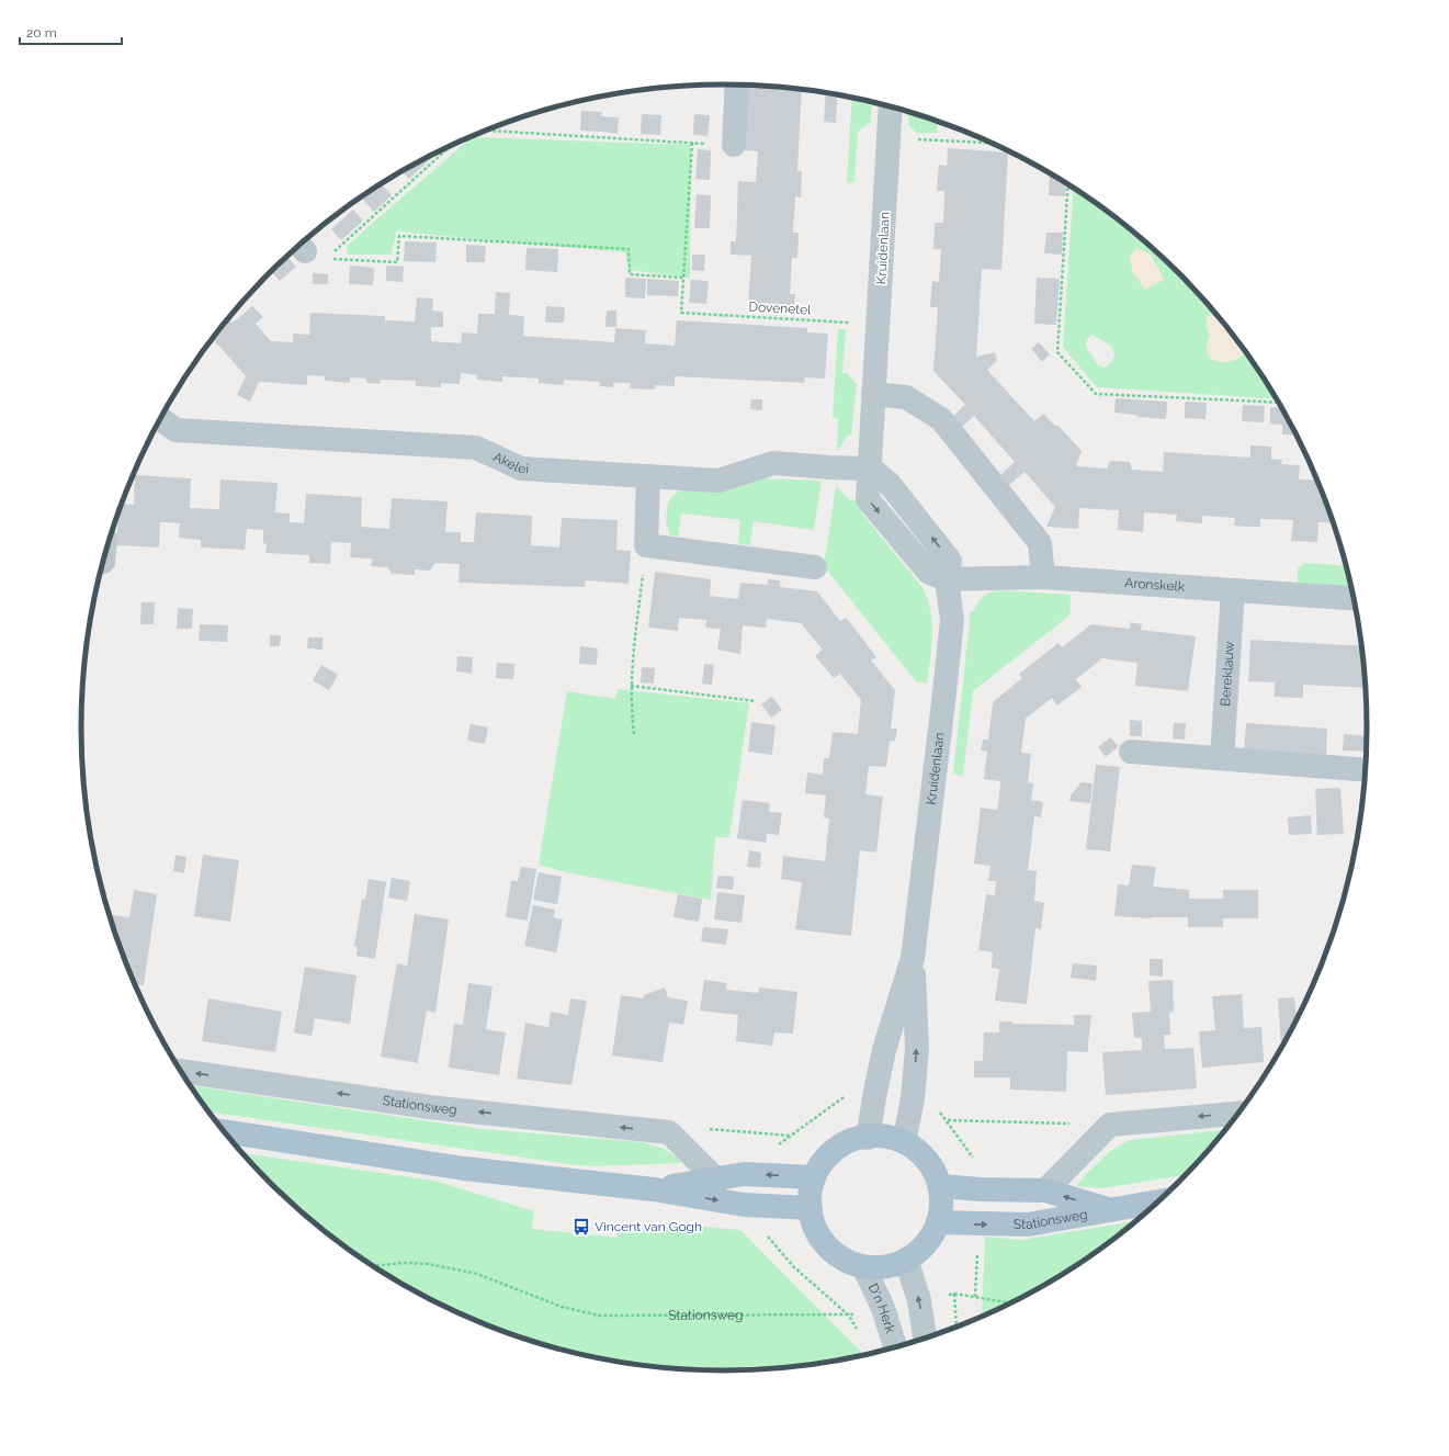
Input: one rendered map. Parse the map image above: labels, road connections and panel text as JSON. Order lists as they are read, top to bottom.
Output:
{
  "streets": {
    "main road": ["Stationsweg"],
    "street": [
      "Kruidenlaan",
      "Akelei",
      "Aronskelk",
      "Bereklauw",
      "D'n Herk"
    ],
    "path": ["Dovenetel"]
  },
  "crossings": [
    ["Kruidenlaan", "Dovenetel"],
    ["Kruidenlaan", "Akelei"],
    ["Kruidenlaan", "Aronskelk"],
    ["Kruidenlaan", "Stationsweg"],
    ["Kruidenlaan", "D'n Herk"],
    ["Aronskelk", "Bereklauw"],
    ["Stationsweg", "D'n Herk"]
  ],
  "places": {
    "bus stop": ["Vincent van Gogh"]
  },
  "scale_bar": "20 m"
}
